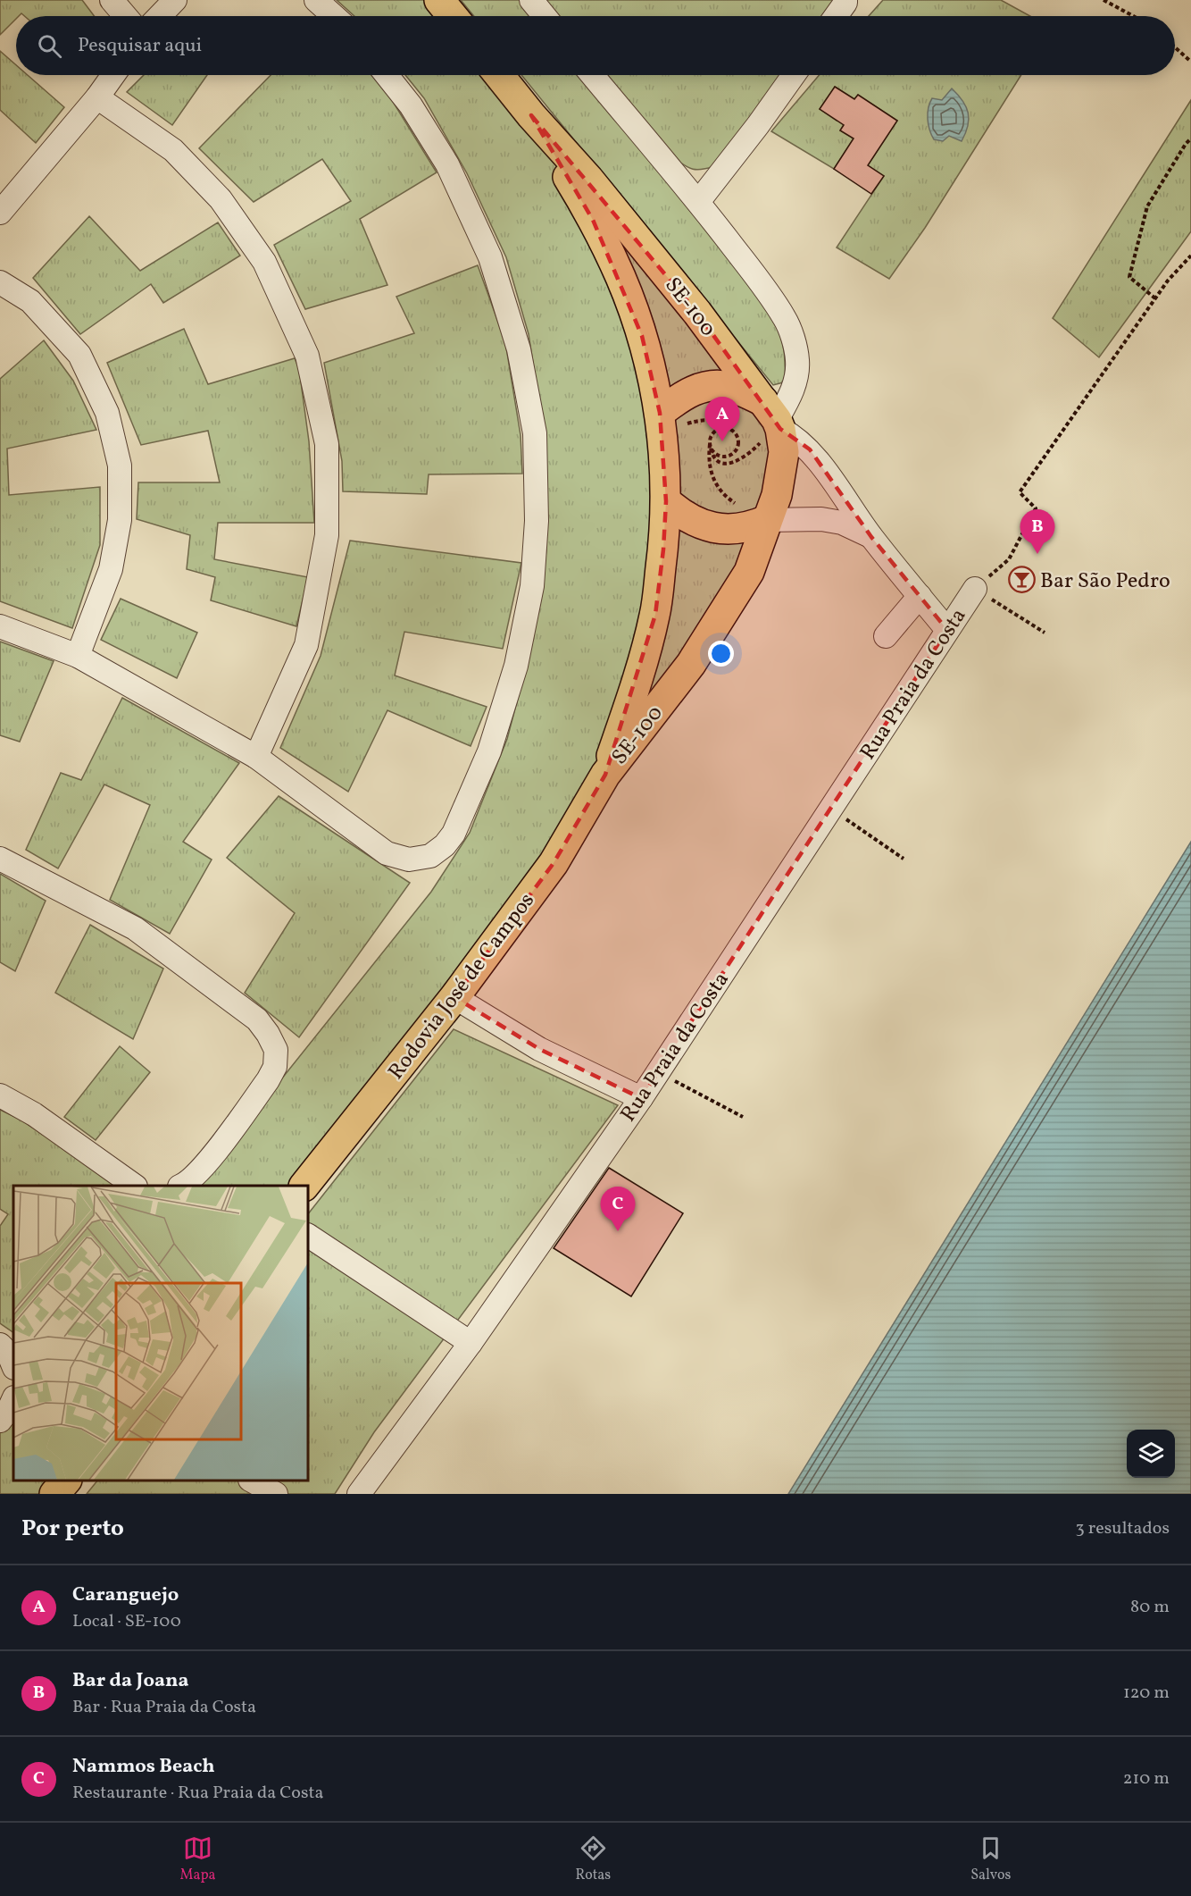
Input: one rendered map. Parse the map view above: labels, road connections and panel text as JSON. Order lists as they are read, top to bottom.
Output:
{
  "streets": {
    "main road": ["SE-100", "Rodovia José de Campos"],
    "street": ["Rua Praia da Costa"]
  },
  "crossings": [
    ["SE-100", "Rodovia José de Campos"]
  ],
  "places": {
    "bar": ["Bar São Pedro"]
  },
  "page": {
    "search": "Pesquisar aqui",
    "pins": ["A", "B", "C"],
    "heading": ["Por perto", "3 resultados"],
    "list": [
      {
        "mark": "A",
        "name": "Caranguejo",
        "note": "Local · SE-100",
        "value": "80 m"
      },
      {
        "mark": "B",
        "name": "Bar da Joana",
        "note": "Bar · Rua Praia da Costa",
        "value": "120 m"
      },
      {
        "mark": "C",
        "name": "Nammos Beach",
        "note": "Restaurante · Rua Praia da Costa",
        "value": "210 m"
      }
    ],
    "nav": ["Mapa", "Rotas", "Salvos"]
  }
}
